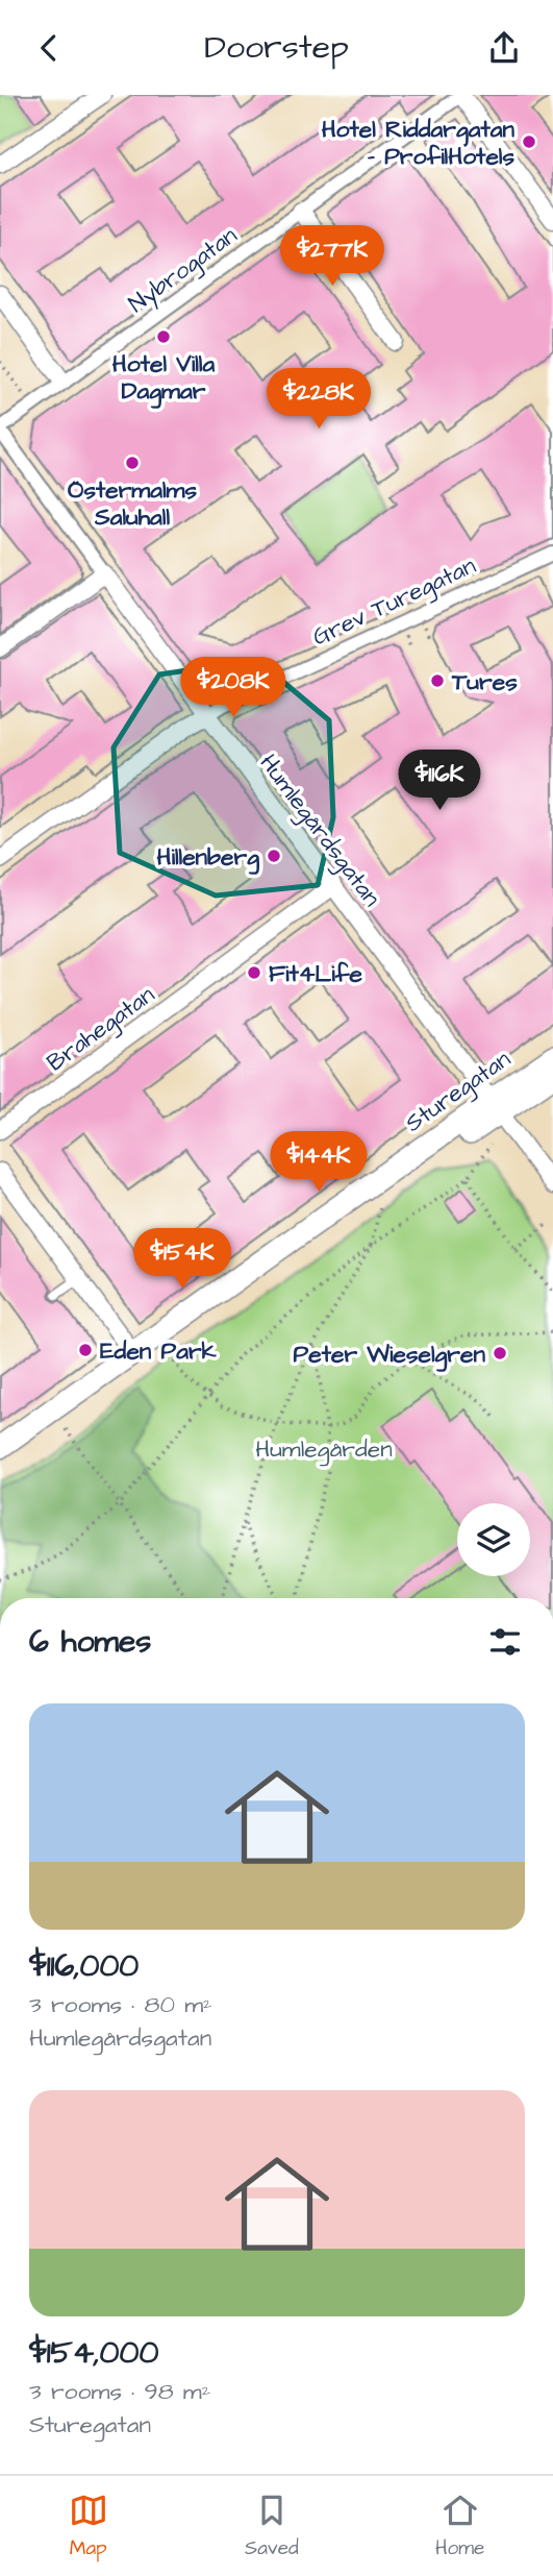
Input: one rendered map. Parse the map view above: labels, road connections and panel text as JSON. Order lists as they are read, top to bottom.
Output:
{
  "streets": {
    "street": [
      "Nybrogatan",
      "Grev Turegatan",
      "Humlegårdsgatan",
      "Brahegatan",
      "Sturegatan"
    ]
  },
  "crossings": [
    ["Nybrogatan", "Humlegårdsgatan"],
    ["Grev Turegatan", "Humlegårdsgatan"],
    ["Humlegårdsgatan", "Brahegatan"],
    ["Humlegårdsgatan", "Sturegatan"]
  ],
  "parks": ["Humlegården"],
  "places": [
    "Hotel Riddargatan - ProfilHotels",
    "Hotel Villa Dagmar",
    "Östermalms Saluhall",
    "Tures",
    "Hillenberg",
    "Fit4Life",
    "Eden Park",
    "Peter Wieselgren"
  ],
  "page": {
    "header": "Doorstep",
    "price": [
      "$277K",
      "$228K",
      "$208K",
      "$116K",
      "$144K",
      "$154K"
    ],
    "heading": "6 homes",
    "list": [
      {
        "name": "$116,000",
        "note": "3 rooms · 80 m² · Humlegårdsgatan"
      },
      {
        "name": "$154,000",
        "note": "3 rooms · 98 m² · Sturegatan"
      }
    ],
    "tabs": ["Map", "Saved", "Home"]
  }
}
